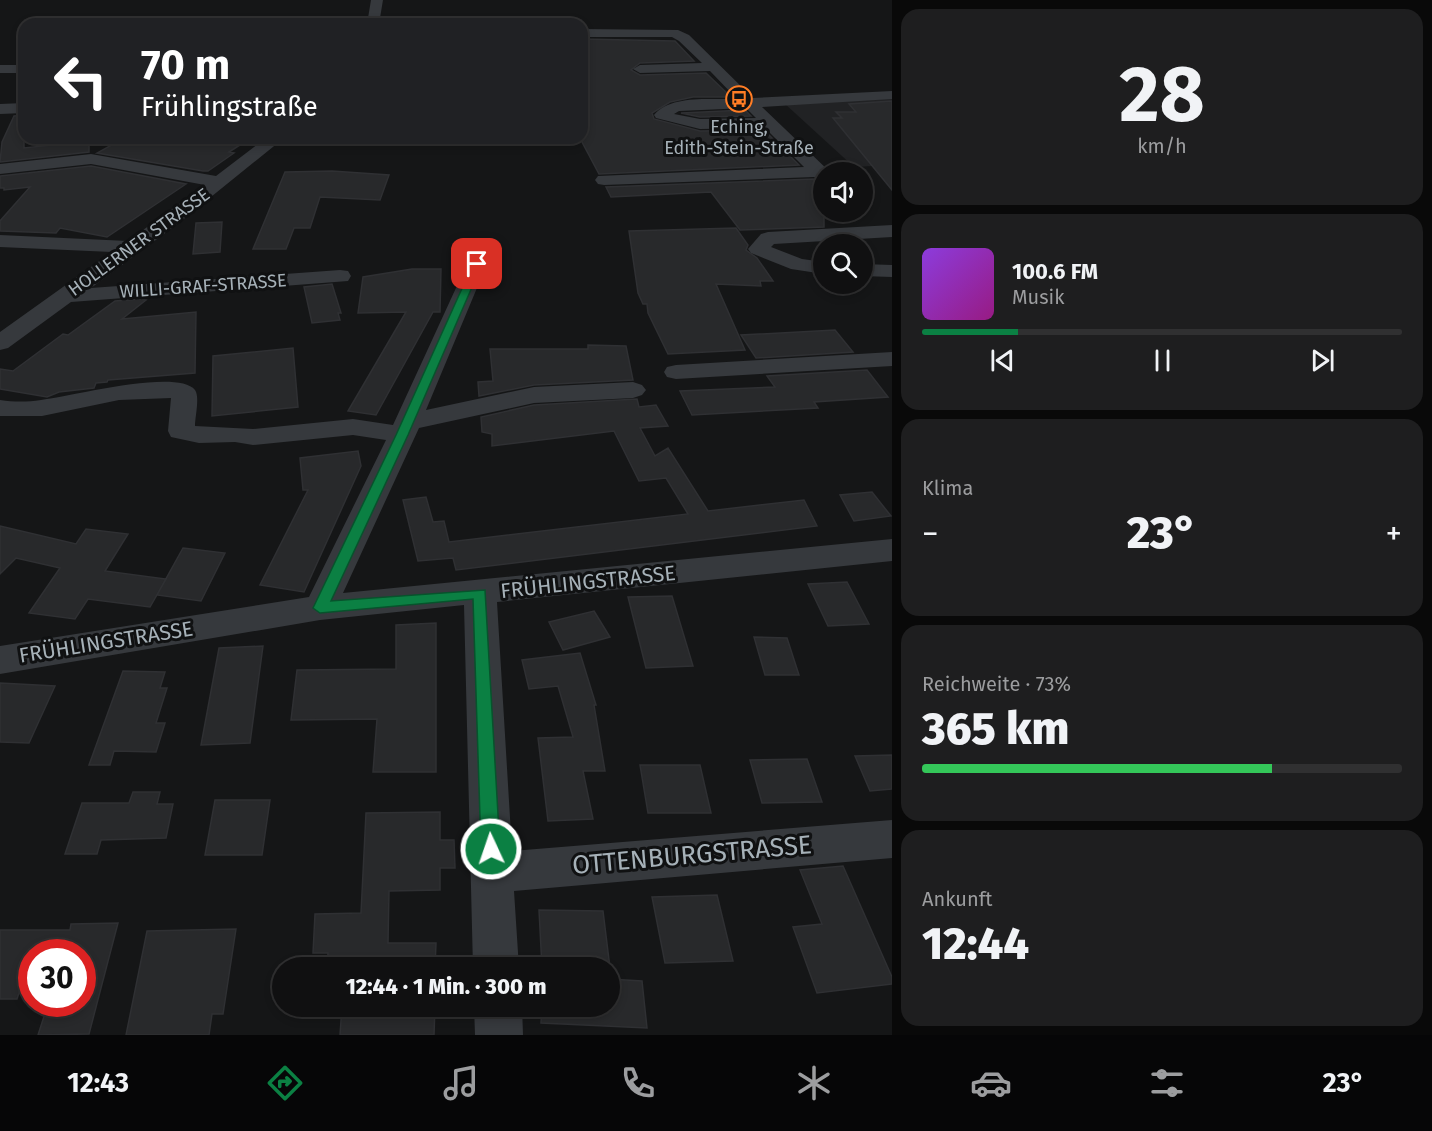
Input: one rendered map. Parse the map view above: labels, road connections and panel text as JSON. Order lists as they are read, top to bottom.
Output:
{
  "streets": {
    "street": [
      "HOLLERNER STRASSE",
      "WILLI-GRAF-STRASSE",
      "FRÜHLINGSTRASSE",
      "OTTENBURGSTRASSE"
    ]
  },
  "crossings": [
    ["HOLLERNER STRASSE", "WILLI-GRAF-STRASSE"]
  ],
  "places": {
    "bus stop": ["Eching, Edith-Stein-Straße"]
  },
  "page": {
    "tile": [
      ["28", "km/h"],
      "Klima",
      ["Reichweite · 73%", "365 km"],
      ["Ankunft", "12:44"]
    ],
    "turn": ["70 m", "Frühlingstraße"],
    "song": ["100.6 FM", "Musik"],
    "heat": ["−", "23°", "+"],
    "limit": "30",
    "trip": "12:44 · 1 Min. · 300 m",
    "tabs": ["12:43", "23°"]
  }
}
